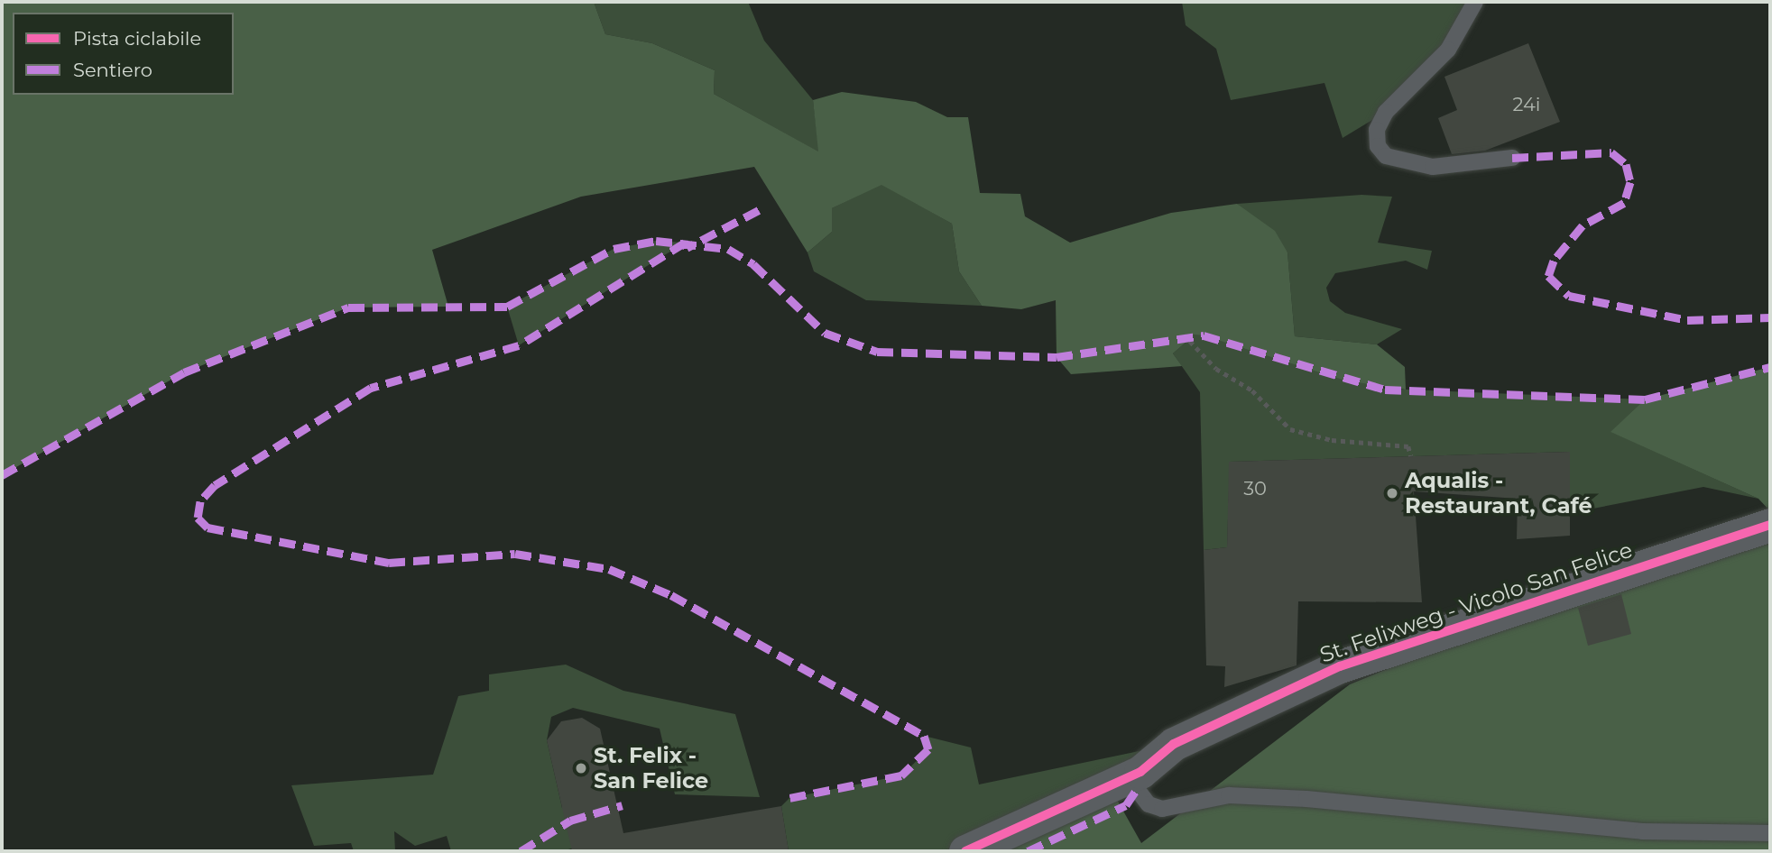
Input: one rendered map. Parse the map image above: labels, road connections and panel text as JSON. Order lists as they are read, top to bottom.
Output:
{
  "streets": {
    "street": ["St. Felixweg - Vicolo San Felice"]
  },
  "places": ["Aqualis - Restaurant, Café", "St. Felix - San Felice"],
  "house_numbers": ["24i", "30"],
  "legend": ["Pista ciclabile", "Sentiero"]
}
